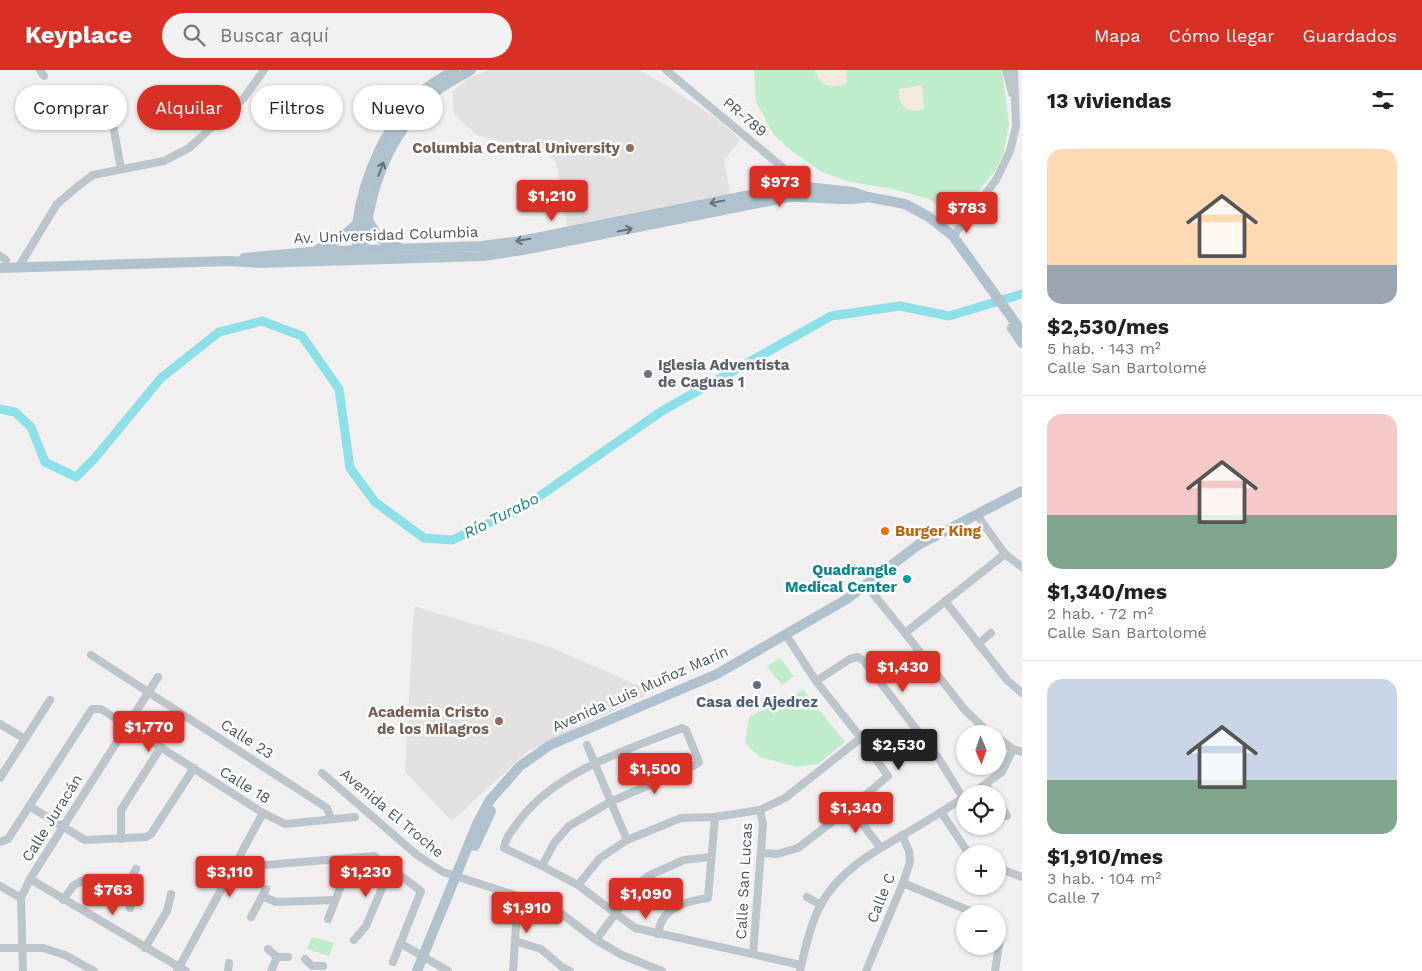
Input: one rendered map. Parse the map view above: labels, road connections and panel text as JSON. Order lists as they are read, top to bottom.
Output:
{
  "streets": {
    "main road": ["Av. Universidad Columbia", "Avenida Luis Muñoz Marín"],
    "street": [
      "PR-789",
      "Calle 23",
      "Calle 18",
      "Avenida El Troche",
      "Calle Juracán",
      "Calle San Lucas",
      "Calle C"
    ]
  },
  "crossings": [
    ["PR-789", "Av. Universidad Columbia"],
    ["Avenida Luis Muñoz Marín", "Avenida El Troche"],
    ["Calle 23", "Calle 18"],
    ["Calle 23", "Calle Juracán"],
    ["Calle 18", "Calle Juracán"]
  ],
  "water": ["Río Turabo"],
  "places": [
    "Columbia Central University",
    "Iglesia Adventista de Caguas 1",
    "Burger King",
    "Quadrangle Medical Center",
    "Casa del Ajedrez",
    "Academia Cristo de los Milagros"
  ],
  "north": "bottom",
  "page": {
    "header": "Keyplace",
    "search": "Buscar aquí",
    "nav": ["Mapa", "Cómo llegar", "Guardados"],
    "heading": "13 viviendas",
    "chip": [
      "Comprar",
      "Alquilar",
      "Filtros",
      "Nuevo"
    ],
    "list": [
      {
        "name": "$2,530/mes",
        "note": "5 hab. · 143 m² · Calle San Bartolomé"
      },
      {
        "name": "$1,340/mes",
        "note": "2 hab. · 72 m² · Calle San Bartolomé"
      },
      {
        "name": "$1,910/mes",
        "note": "3 hab. · 104 m² · Calle 7"
      }
    ],
    "price": [
      "$973",
      "$1,210",
      "$783",
      "$1,430",
      "$1,770",
      "$2,530",
      "$1,500",
      "$1,340",
      "$3,110",
      "$1,230",
      "$763",
      "$1,090",
      "$1,910"
    ],
    "map_buttons": ["+", "−"]
  }
}
